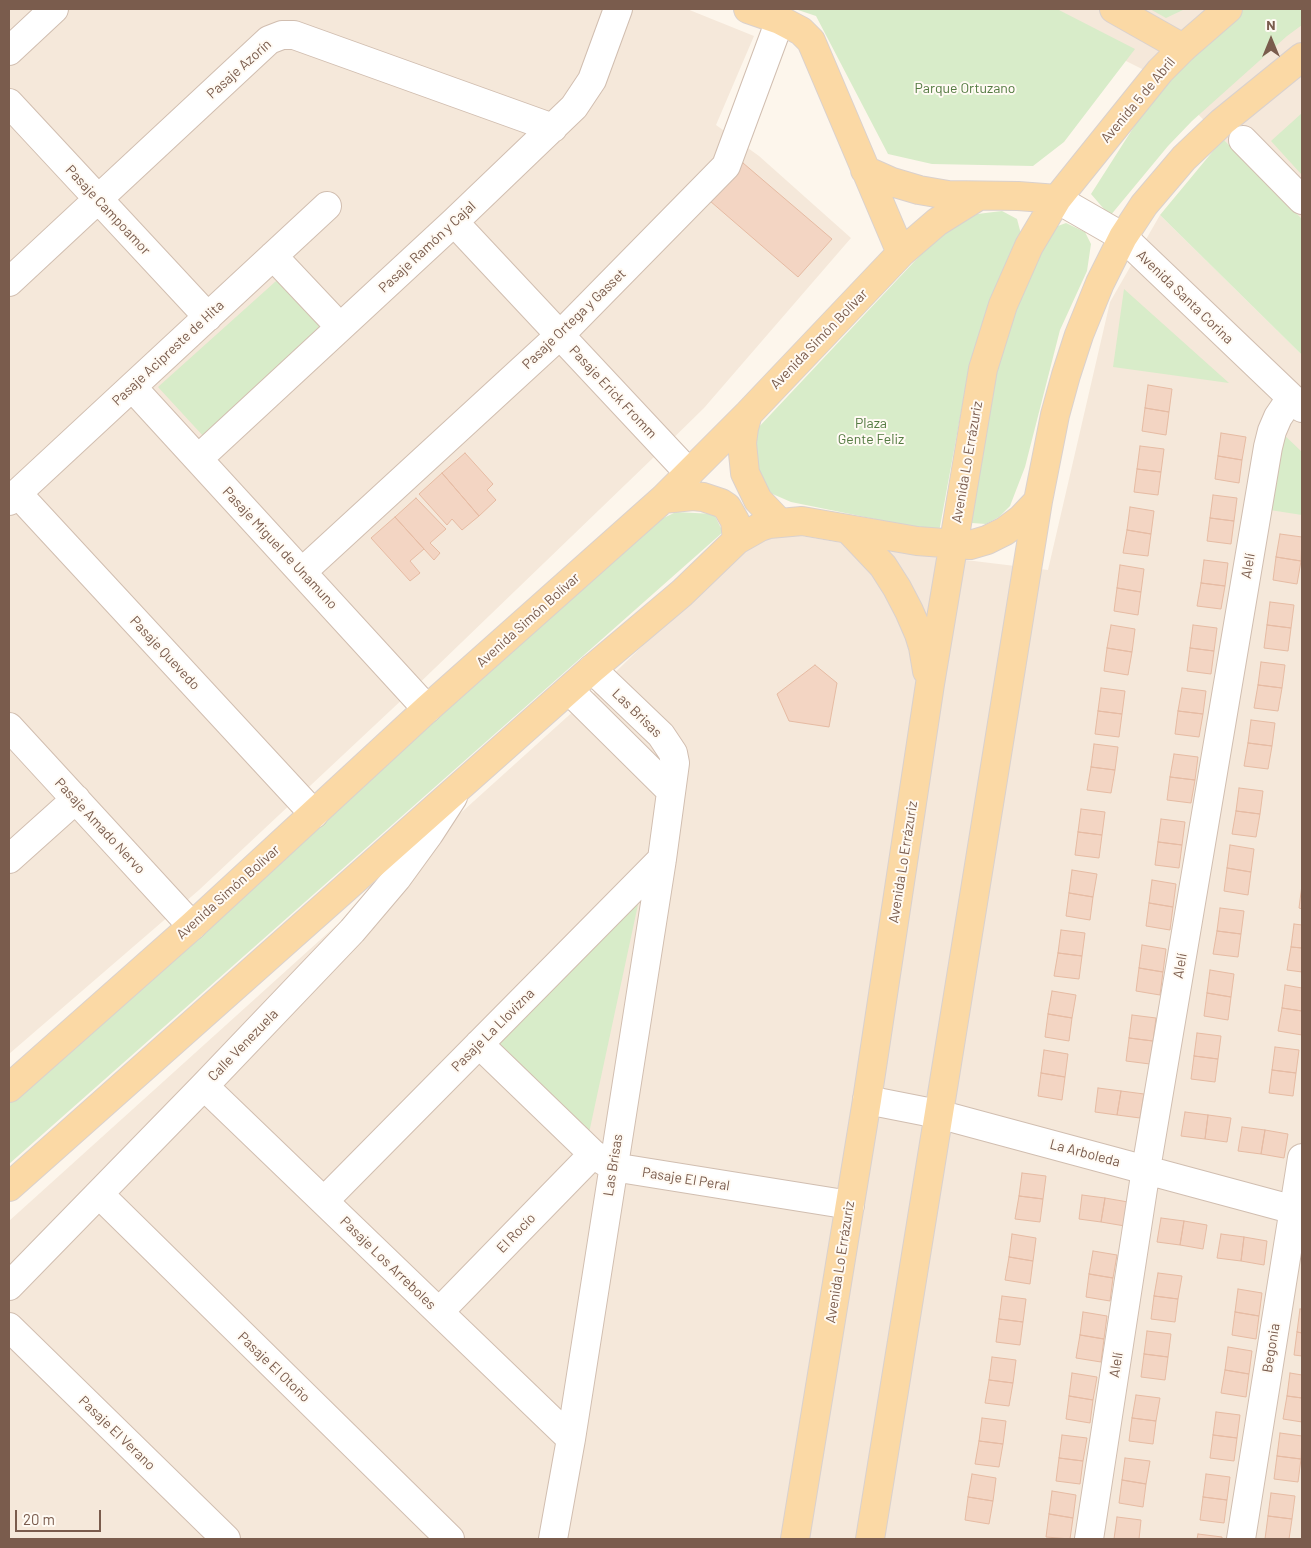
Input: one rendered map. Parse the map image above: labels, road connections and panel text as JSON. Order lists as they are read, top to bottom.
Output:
{
  "streets": {
    "main road": ["Avenida 5 de Abril", "Avenida Simón Bolívar", "Avenida Lo Errázuriz"],
    "street": [
      "Pasaje Azorín",
      "Pasaje Campoamor",
      "Pasaje Ramón y Cajal",
      "Avenida Santa Corina",
      "Pasaje Ortega y Gasset",
      "Pasaje Acipreste de Hita",
      "Pasaje Erick Fromm",
      "Pasaje Miguel de Unamuno",
      "Alelí",
      "Pasaje Quevedo",
      "Las Brisas",
      "Pasaje Amado Nervo",
      "Pasaje La Llovizna",
      "Calle Venezuela",
      "La Arboleda",
      "Pasaje El Peral",
      "El Rocío",
      "Pasaje Los Arreboles",
      "Begonia",
      "Pasaje El Otoño",
      "Pasaje El Verano"
    ]
  },
  "crossings": [
    ["Pasaje Azorín", "Pasaje Campoamor"],
    ["Pasaje Azorín", "Pasaje Ramón y Cajal"],
    ["Avenida 5 de Abril", "Avenida Santa Corina"],
    ["Avenida 5 de Abril", "Avenida Lo Errázuriz"],
    ["Pasaje Campoamor", "Pasaje Acipreste de Hita"],
    ["Pasaje Ramón y Cajal", "Pasaje Erick Fromm"],
    ["Pasaje Ramón y Cajal", "Pasaje Miguel de Unamuno"],
    ["Avenida Santa Corina", "Avenida Lo Errázuriz"],
    ["Avenida Santa Corina", "Alelí"],
    ["Pasaje Ortega y Gasset", "Pasaje Erick Fromm"],
    ["Pasaje Ortega y Gasset", "Pasaje Miguel de Unamuno"],
    ["Avenida Simón Bolívar", "Pasaje Erick Fromm"],
    ["Avenida Simón Bolívar", "Pasaje Miguel de Unamuno"],
    ["Avenida Simón Bolívar", "Pasaje Quevedo"],
    ["Avenida Simón Bolívar", "Pasaje Amado Nervo"],
    ["Pasaje Acipreste de Hita", "Pasaje Miguel de Unamuno"],
    ["Pasaje Acipreste de Hita", "Pasaje Quevedo"],
    ["Avenida Lo Errázuriz", "La Arboleda"],
    ["Avenida Lo Errázuriz", "Pasaje El Peral"],
    ["Alelí", "La Arboleda"],
    ["Las Brisas", "Pasaje La Llovizna"],
    ["Las Brisas", "Pasaje El Peral"],
    ["Las Brisas", "El Rocío"],
    ["Las Brisas", "Pasaje Los Arreboles"],
    ["Pasaje La Llovizna", "Pasaje Los Arreboles"],
    ["Calle Venezuela", "Pasaje Los Arreboles"],
    ["Calle Venezuela", "Pasaje El Otoño"],
    ["La Arboleda", "Begonia"],
    ["Pasaje El Peral", "El Rocío"],
    ["El Rocío", "Pasaje Los Arreboles"]
  ],
  "parks": ["Parque Ortuzano", "Plaza Gente Feliz"],
  "scale_bar": "20 m",
  "north": "top"
}
